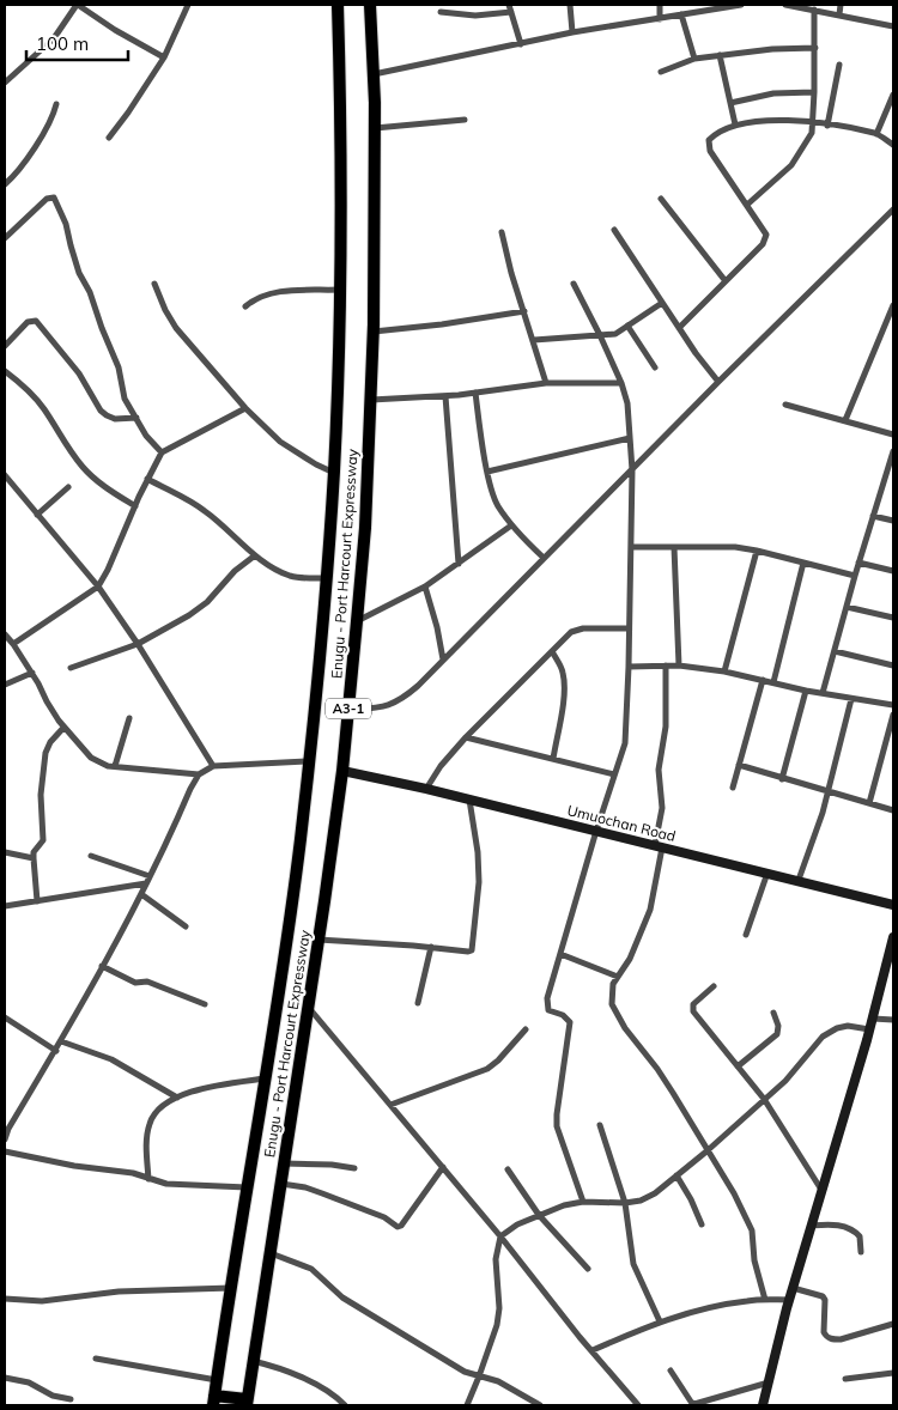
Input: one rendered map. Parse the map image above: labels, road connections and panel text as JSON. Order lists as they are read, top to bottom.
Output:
{
  "streets": {
    "highway": ["Enugu - Port Harcourt Expressway", "A3-1"],
    "street": ["Umuochan Road"]
  },
  "crossings": [
    ["Enugu - Port Harcourt Expressway", "Umuochan Road"]
  ],
  "scale_bar": "100 m"
}
